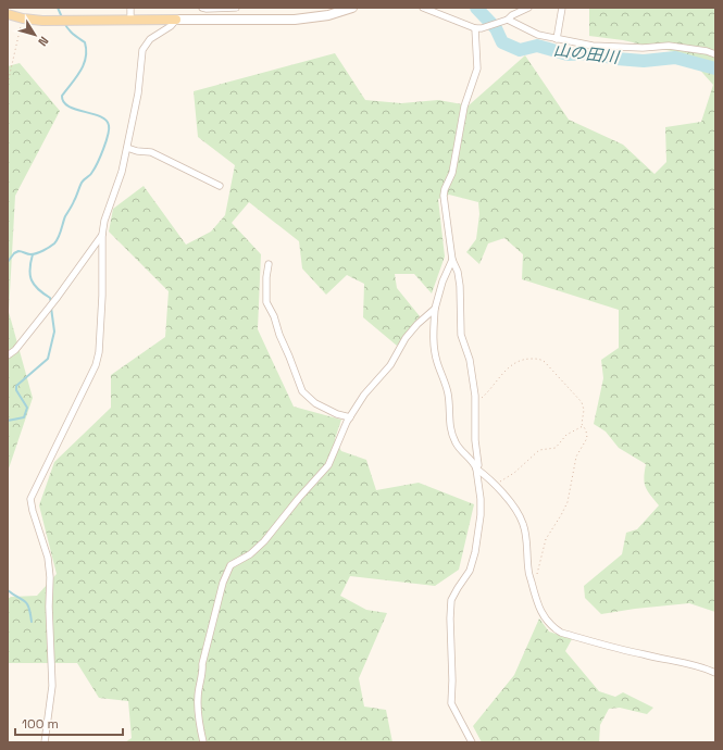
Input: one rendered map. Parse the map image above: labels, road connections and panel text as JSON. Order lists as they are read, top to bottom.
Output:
{
  "water": ["山の田川"],
  "scale_bar": "100 m",
  "north": "bottom right"
}
